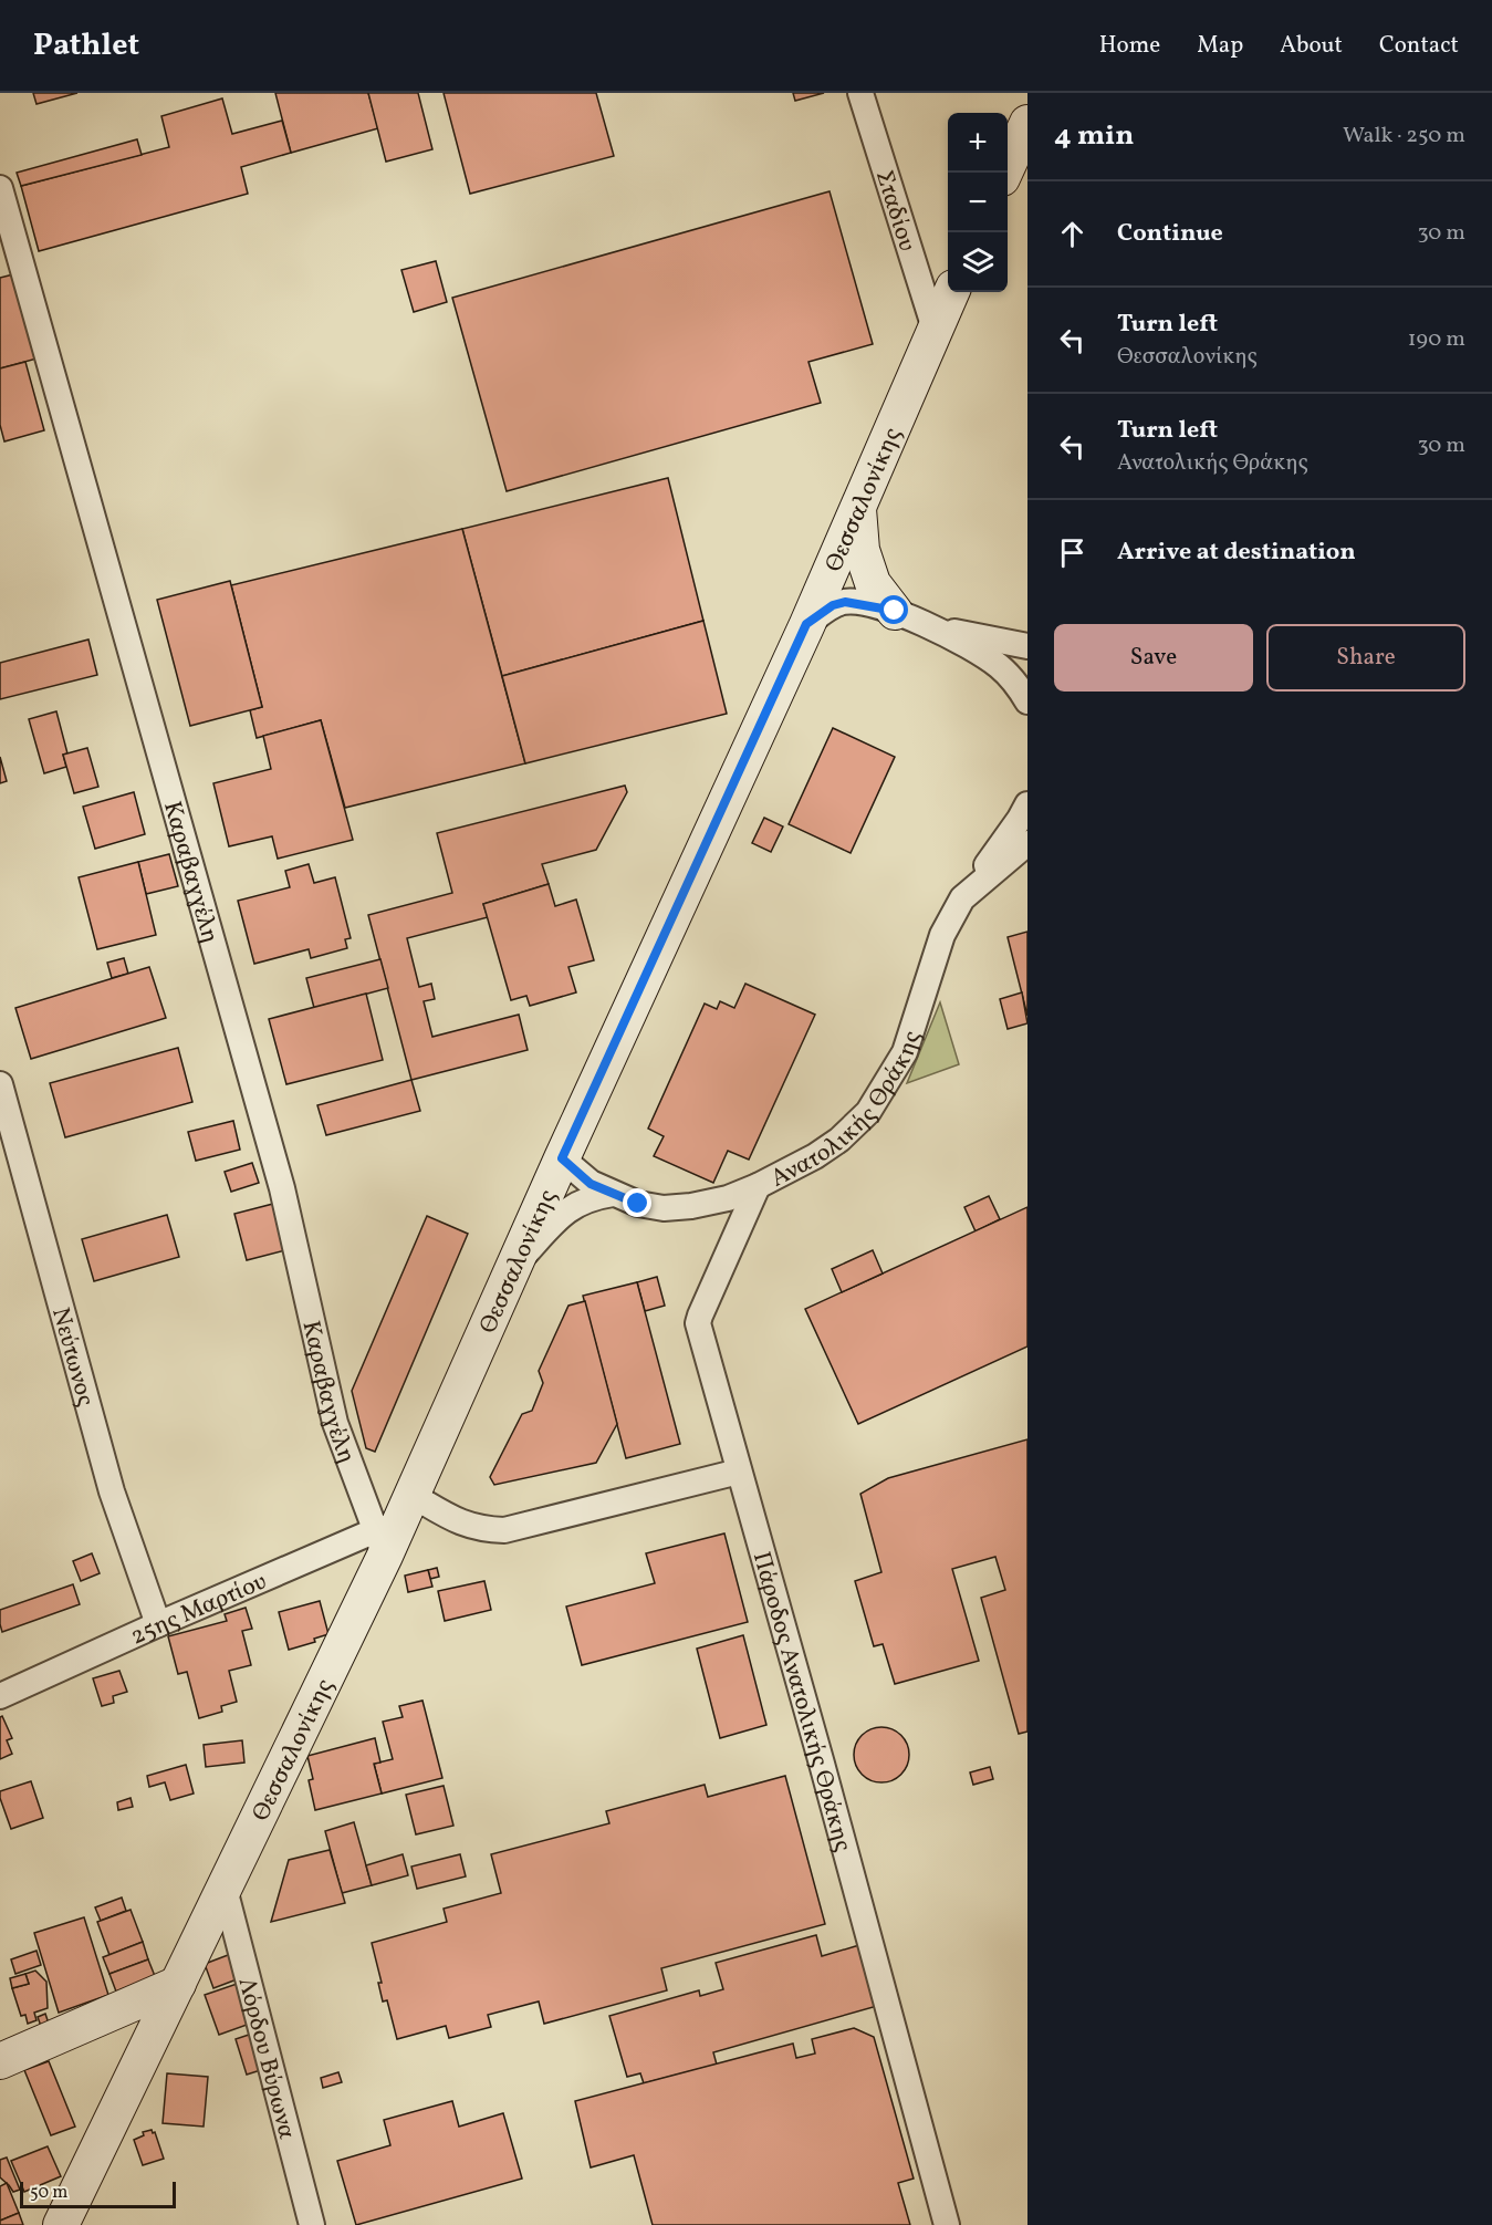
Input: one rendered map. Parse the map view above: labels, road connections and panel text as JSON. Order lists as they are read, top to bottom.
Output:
{
  "streets": {
    "main road": ["Θεσσαλονίκης"],
    "street": [
      "Σταδίου",
      "Καραβαγγέλη",
      "Ανατολικής Θράκης",
      "Νεύτωνος",
      "25ης Μαρτίου",
      "Πάροδος Ανατολικής Θράκης",
      "Λόρδου Βύρωνα"
    ]
  },
  "crossings": [
    ["Σταδίου", "Θεσσαλονίκης"],
    ["Θεσσαλονίκης", "Καραβαγγέλη"],
    ["Θεσσαλονίκης", "Ανατολικής Θράκης"],
    ["Θεσσαλονίκης", "25ης Μαρτίου"],
    ["Θεσσαλονίκης", "Λόρδου Βύρωνα"],
    ["Καραβαγγέλη", "25ης Μαρτίου"],
    ["Ανατολικής Θράκης", "Πάροδος Ανατολικής Θράκης"],
    ["Νεύτωνος", "25ης Μαρτίου"]
  ],
  "scale_bar": "50 m",
  "page": {
    "header": "Pathlet",
    "nav": [
      "Home",
      "Map",
      "About",
      "Contact"
    ],
    "heading": ["4 min", "Walk · 250 m"],
    "map_buttons": ["+", "−"],
    "list": [
      ["Continue", "30 m"],
      ["Turn left", "Θεσσαλονίκης", "190 m"],
      ["Turn left", "Ανατολικής Θράκης", "30 m"],
      "Arrive at destination"
    ],
    "buttons": ["Save", "Share"],
    "scale": "50 m"
  }
}
